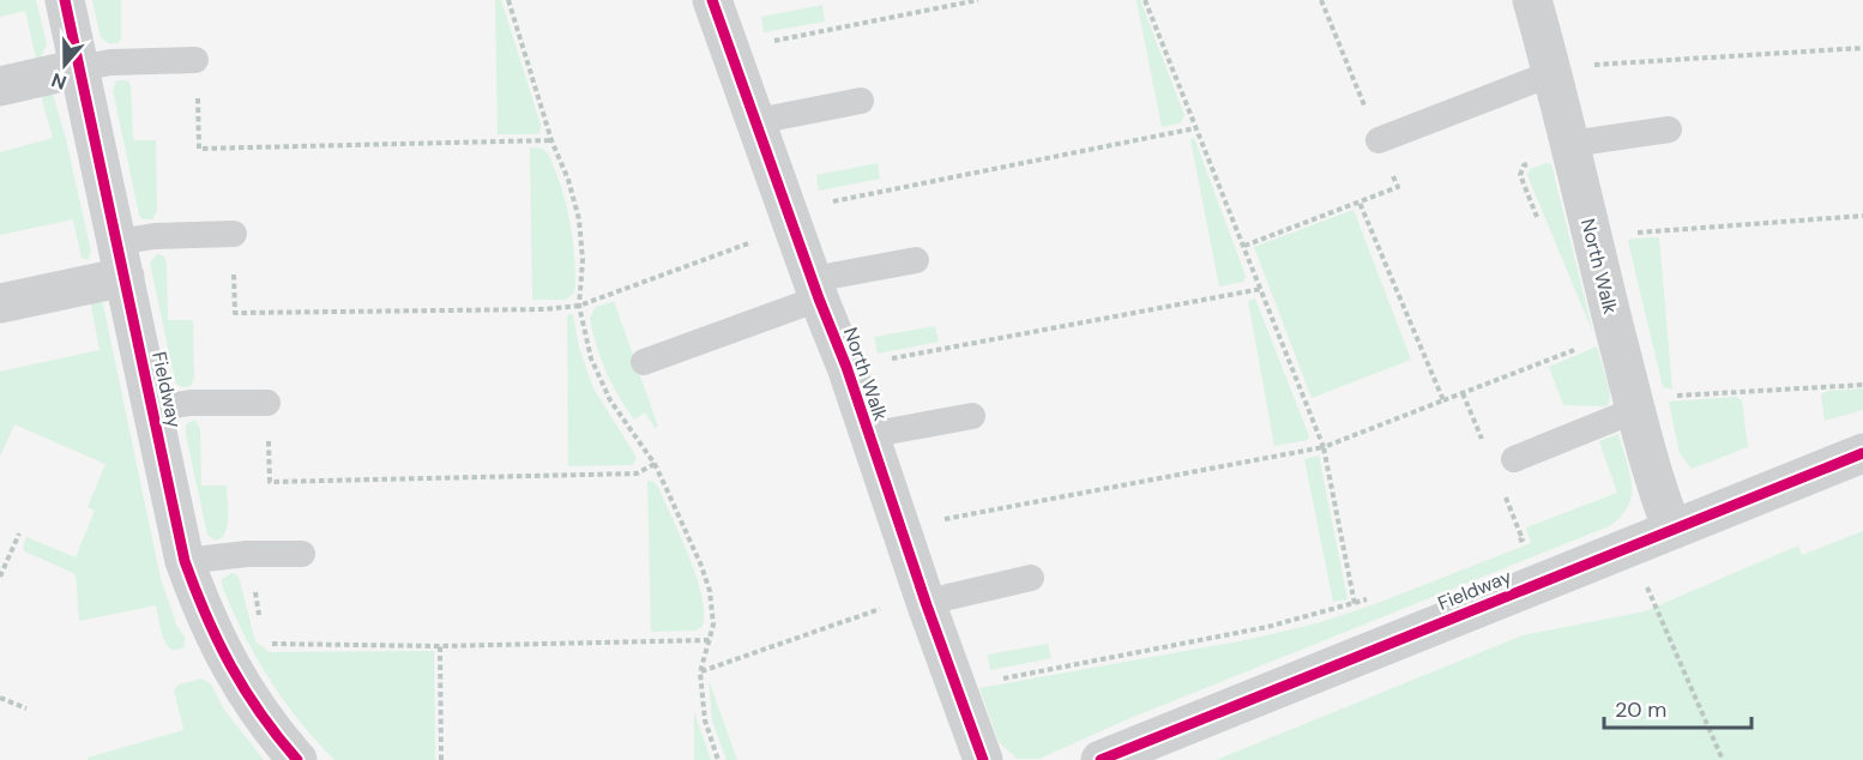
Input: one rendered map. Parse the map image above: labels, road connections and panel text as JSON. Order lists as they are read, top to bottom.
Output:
{
  "streets": {
    "street": ["North Walk", "Fieldway"]
  },
  "crossings": [
    ["North Walk", "Fieldway"]
  ],
  "scale_bar": "20 m",
  "north": "bottom"
}
